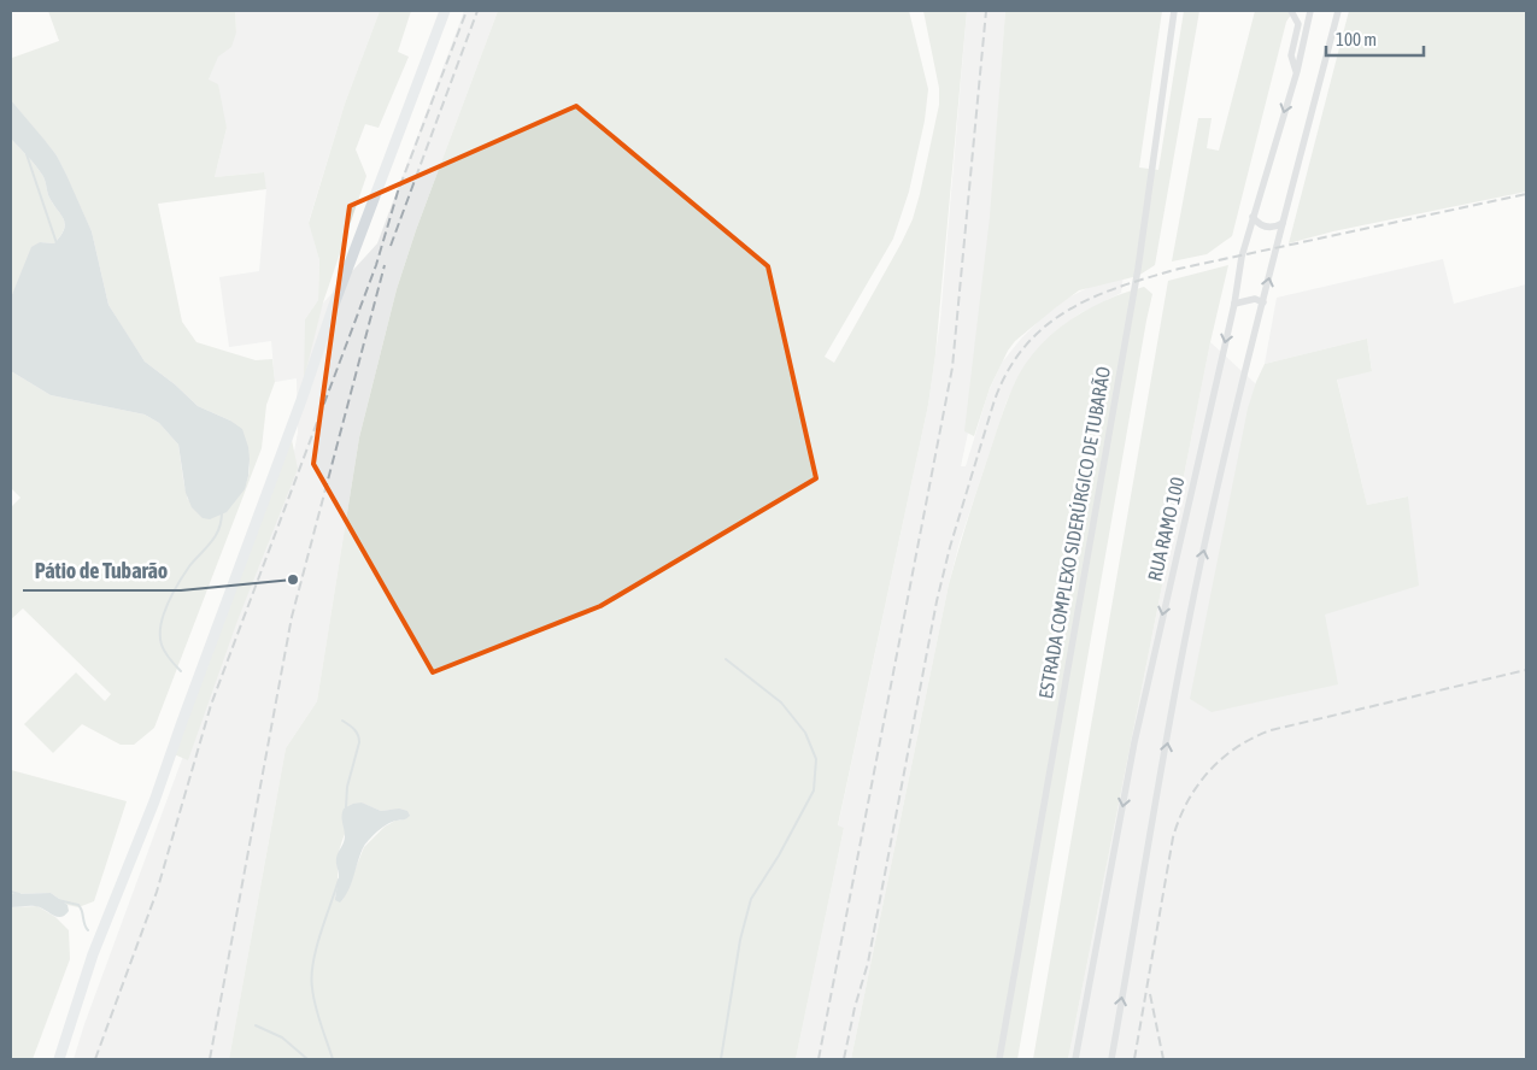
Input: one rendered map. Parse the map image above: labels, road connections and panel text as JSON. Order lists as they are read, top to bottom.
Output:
{
  "streets": {
    "street": ["RUA RAMO 100", "ESTRADA COMPLEXO SIDERÚRGICO DE TUBARÃO"]
  },
  "places": ["Pátio de Tubarão"],
  "scale_bar": "100 m"
}
